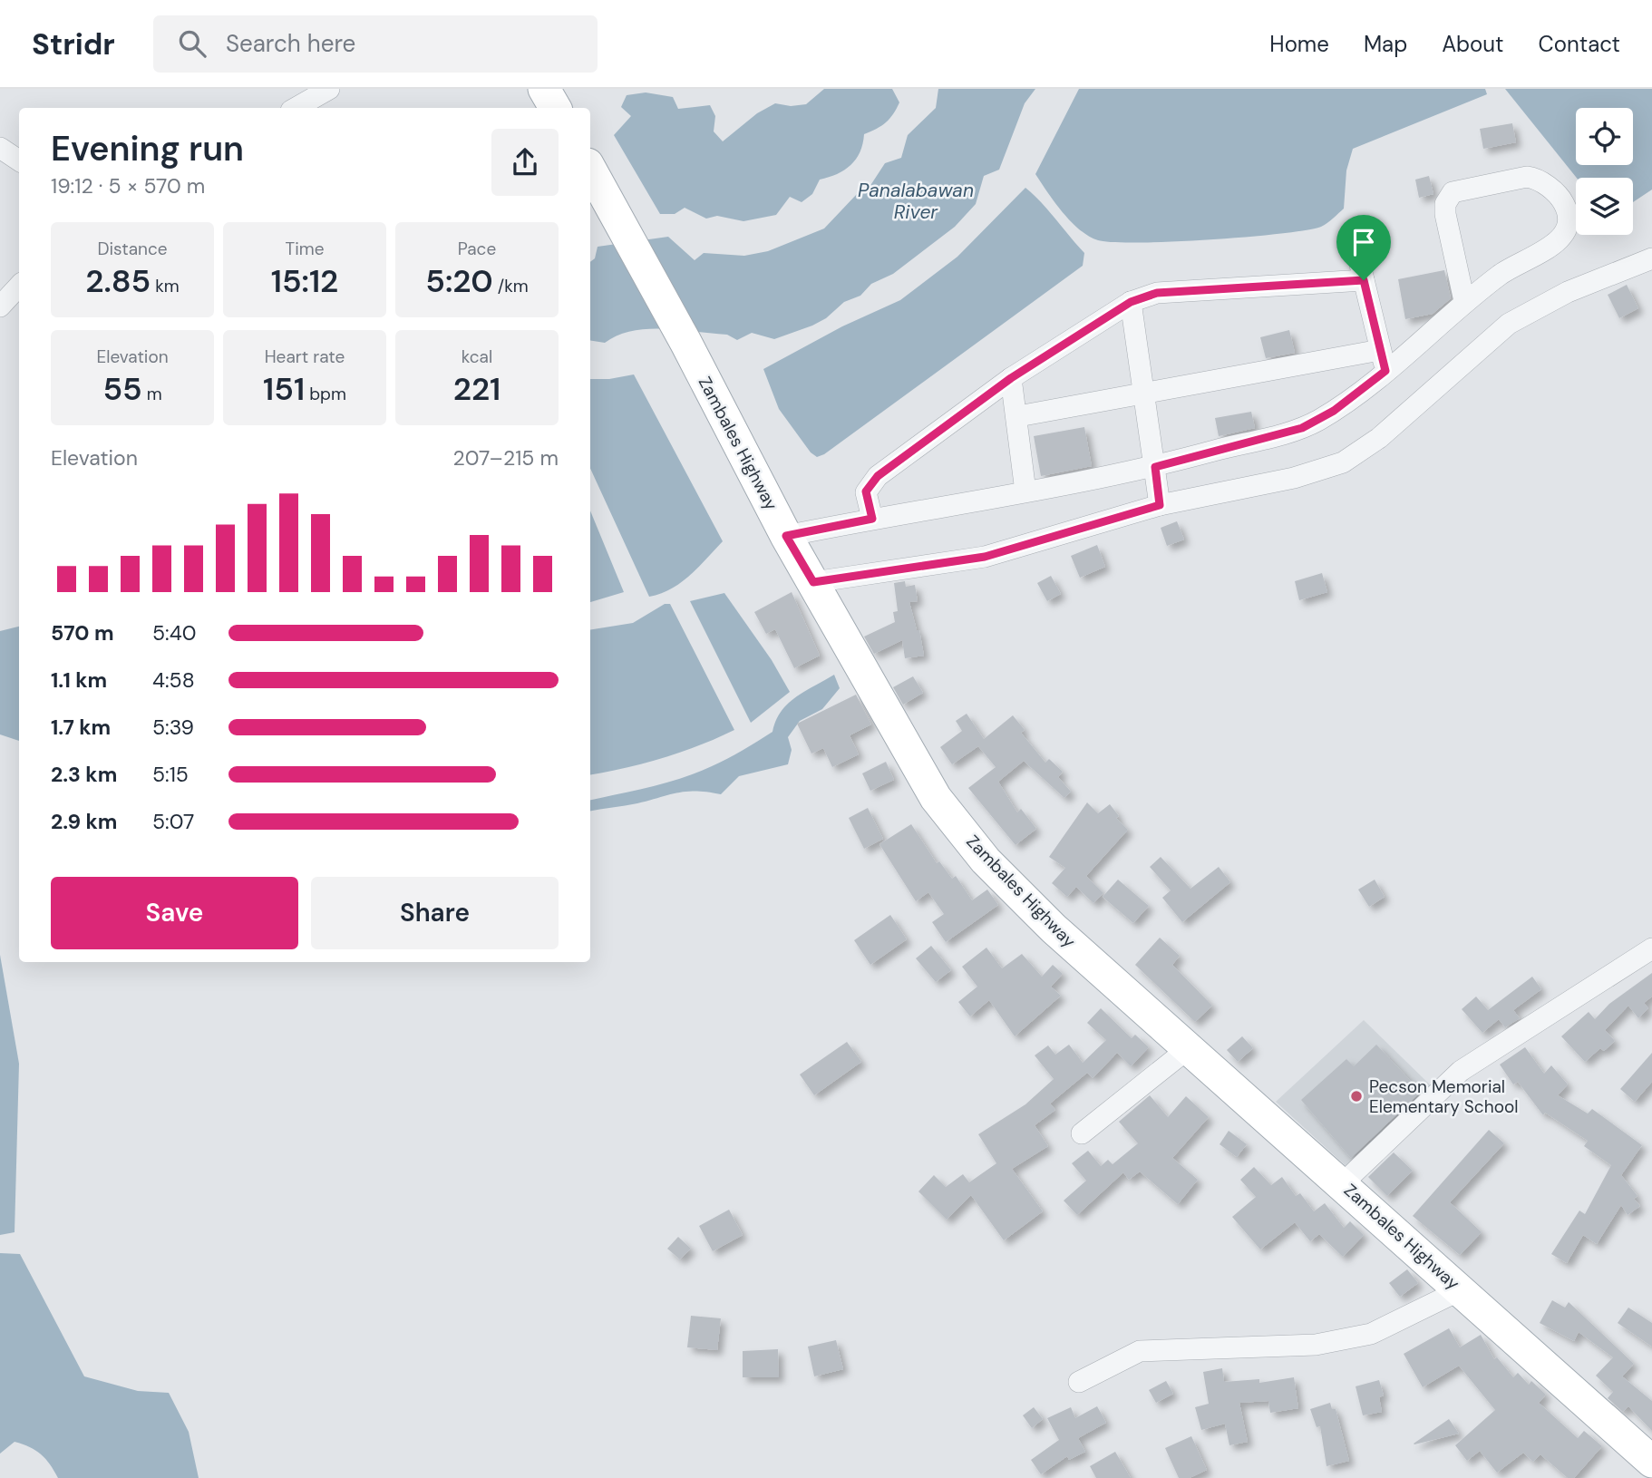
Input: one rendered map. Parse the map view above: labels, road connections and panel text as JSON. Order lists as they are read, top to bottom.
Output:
{
  "streets": {
    "main road": ["Zambales Highway"]
  },
  "water": ["Panalabawan River"],
  "places": ["Pecson Memorial Elementary School"],
  "page": {
    "header": "Stridr",
    "search": "Search here",
    "nav": [
      "Home",
      "Map",
      "About",
      "Contact"
    ],
    "heading": ["Evening run", "19:12 · 5 × 570 m"],
    "stats": [
      ["Distance", "2.85 km"],
      ["Time", "15:12"],
      ["Pace", "5:20 /km"],
      ["Elevation", "55 m"],
      ["Heart rate", "151 bpm"],
      ["kcal", "221"]
    ],
    "chart": ["Elevation", "207–215 m"],
    "list": [
      {
        "name": "570 m",
        "note": "5:40"
      },
      {
        "name": "1.1 km",
        "note": "4:58"
      },
      {
        "name": "1.7 km",
        "note": "5:39"
      },
      {
        "name": "2.3 km",
        "note": "5:15"
      },
      {
        "name": "2.9 km",
        "note": "5:07"
      }
    ],
    "buttons": ["Save", "Share"]
  }
}
